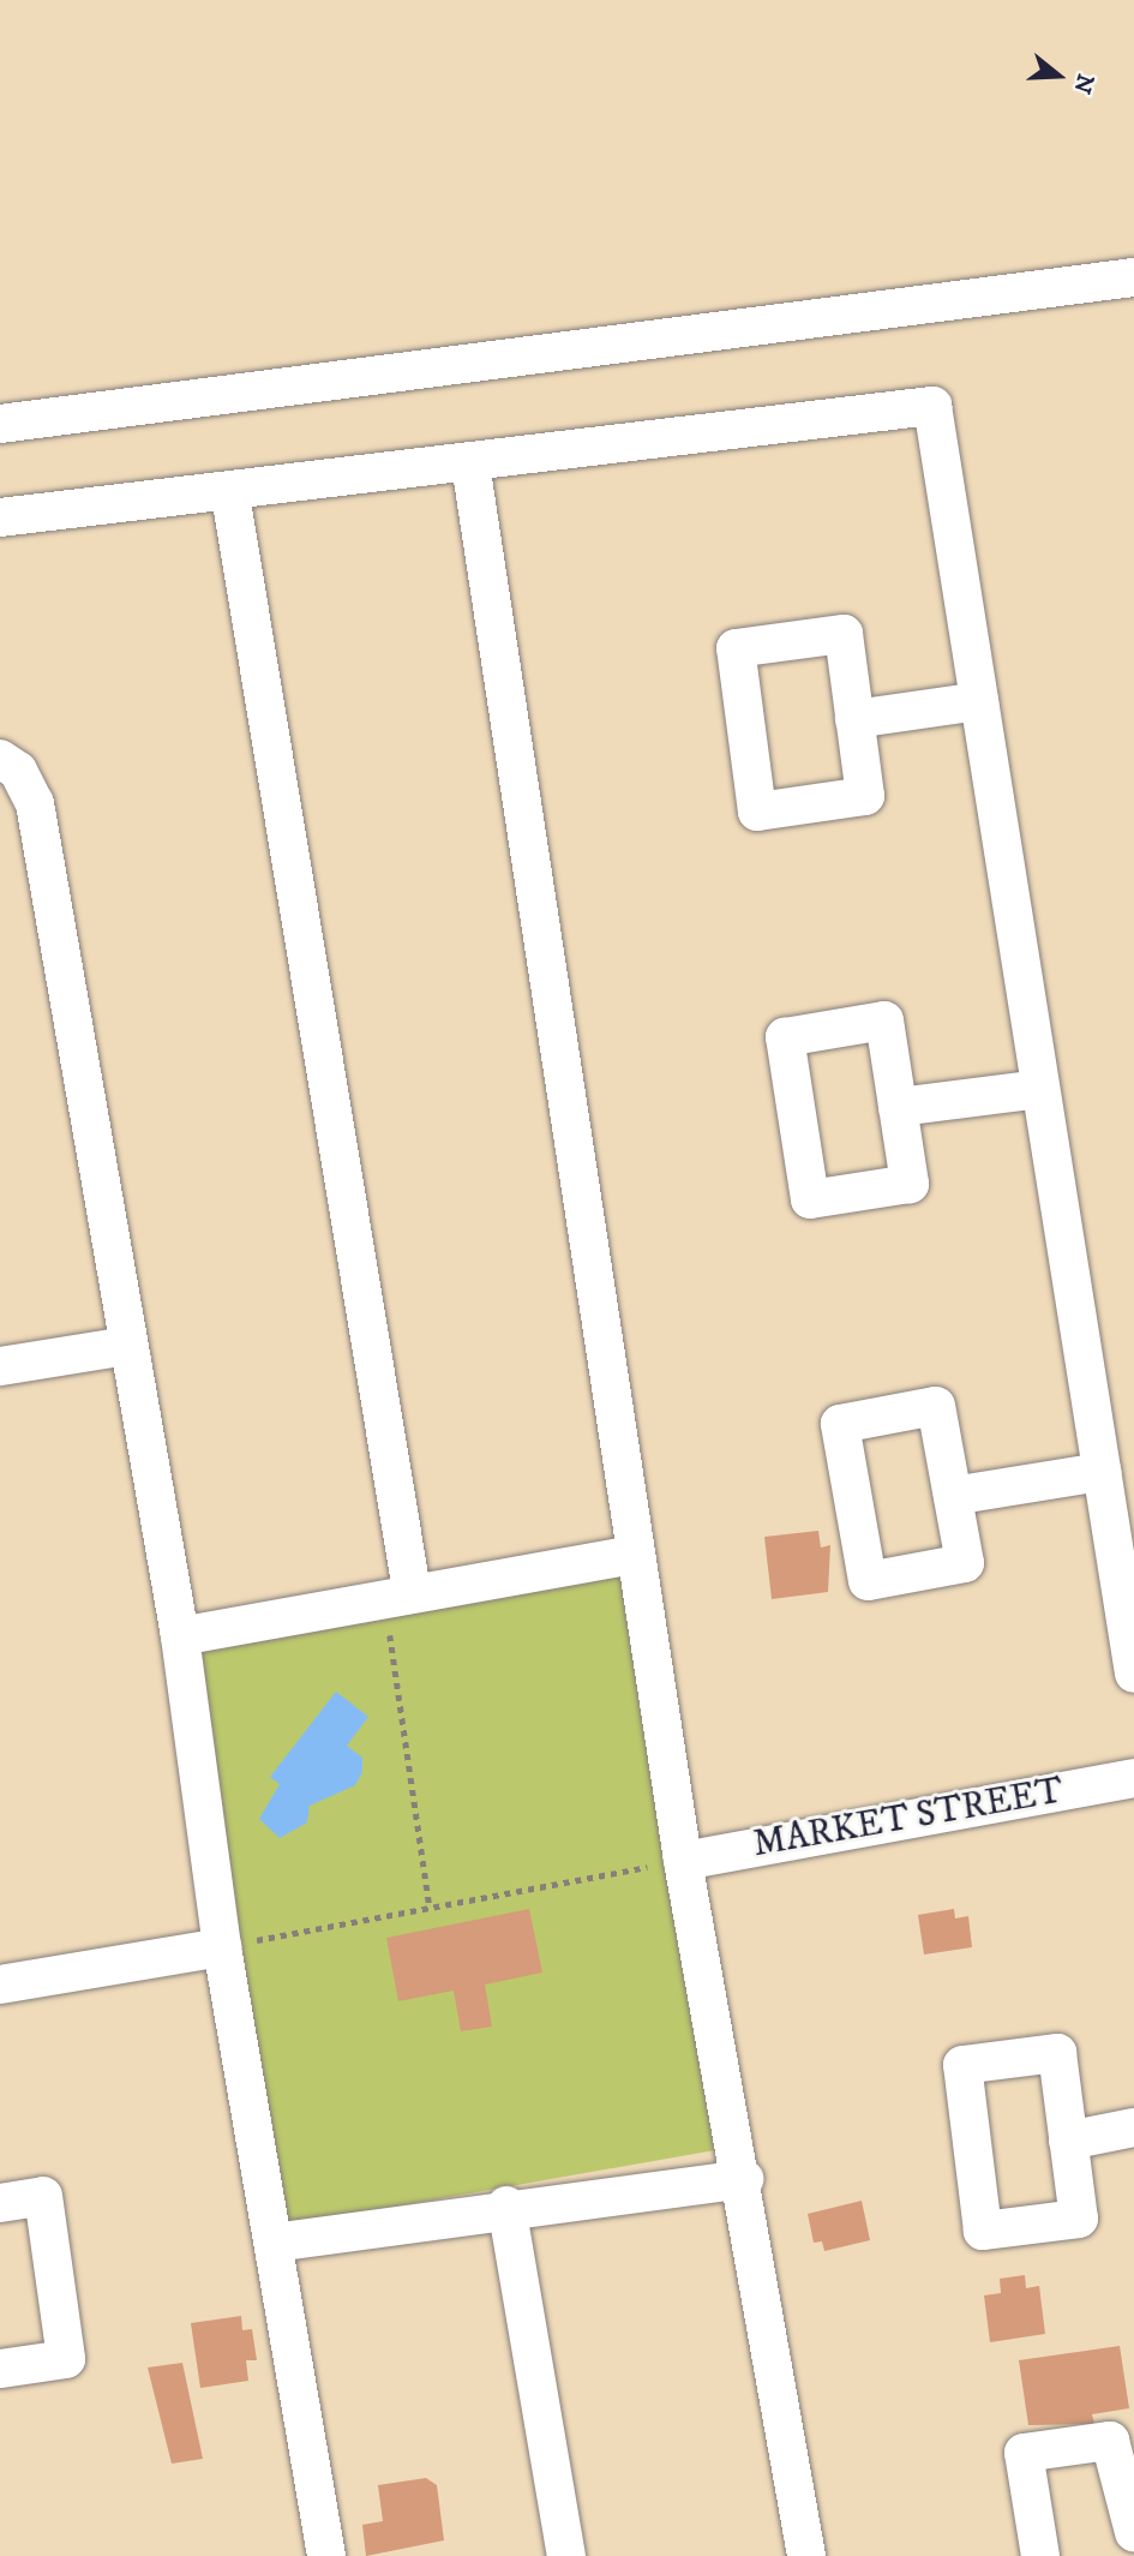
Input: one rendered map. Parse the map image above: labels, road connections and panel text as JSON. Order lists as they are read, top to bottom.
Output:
{
  "streets": {
    "street": ["MARKET STREET"]
  },
  "north": "right"
}
